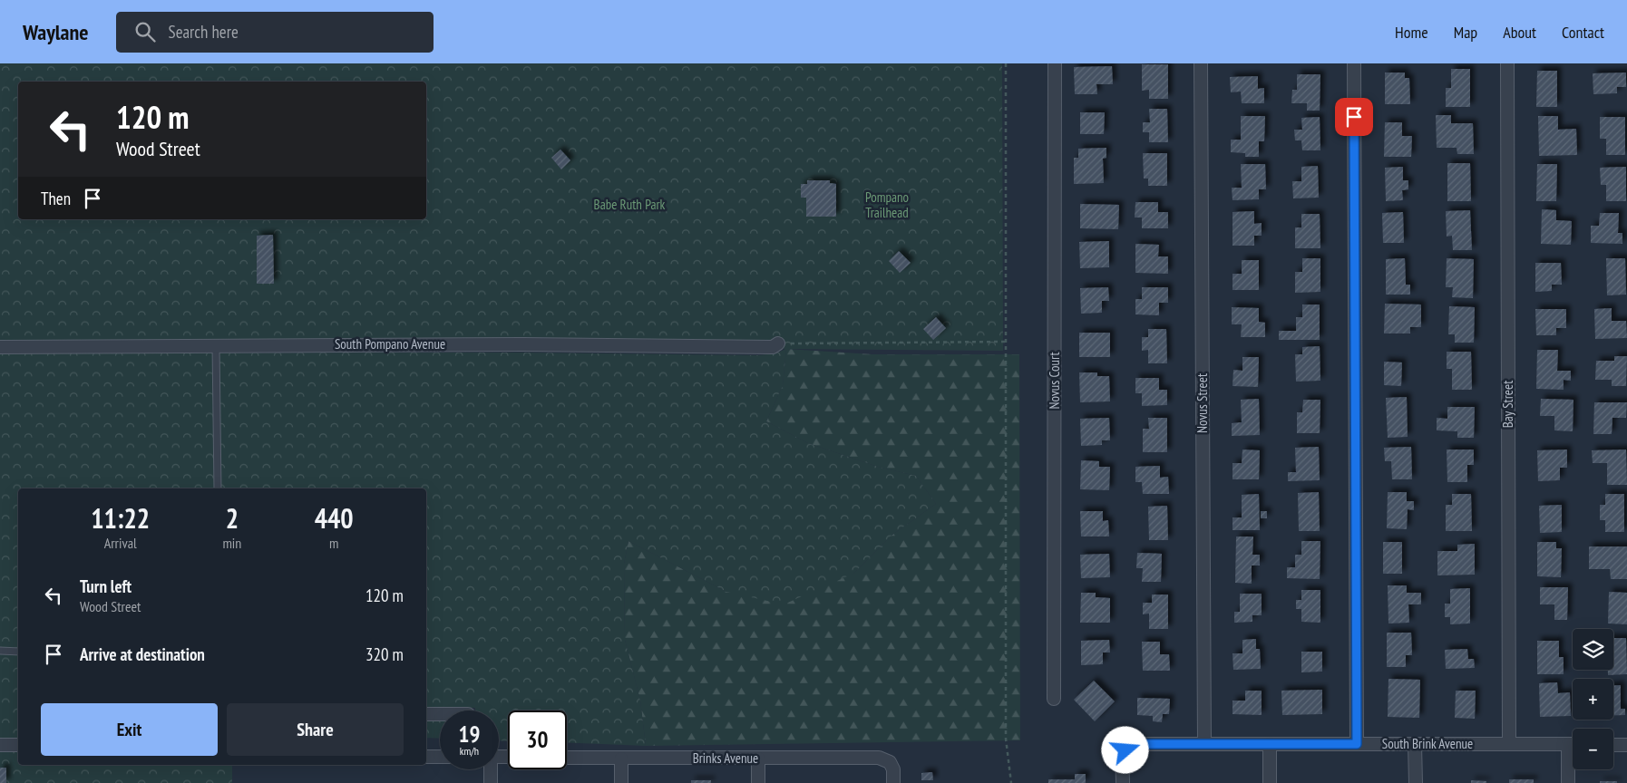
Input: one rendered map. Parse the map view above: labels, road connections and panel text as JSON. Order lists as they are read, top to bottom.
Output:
{
  "streets": {
    "street": [
      "South Pompano Avenue",
      "Novus Court",
      "Novus Street",
      "Bay Street",
      "South Brink Avenue",
      "Brinks Avenue"
    ]
  },
  "crossings": [
    ["Novus Street", "South Brink Avenue"],
    ["Bay Street", "South Brink Avenue"]
  ],
  "parks": ["Pompano Trailhead", "Babe Ruth Park"],
  "page": {
    "header": "Waylane",
    "search": "Search here",
    "nav": [
      "Home",
      "Map",
      "About",
      "Contact"
    ],
    "turn": ["120 m", "Wood Street"],
    "then": "Then",
    "eta": [
      "11:22",
      "Arrival",
      "2",
      "min",
      "440",
      "m"
    ],
    "list": [
      {
        "name": "Turn left",
        "note": "Wood Street",
        "value": "120 m"
      },
      {
        "name": "Arrive at destination",
        "value": "320 m"
      }
    ],
    "map_buttons": ["+", "−"],
    "buttons": ["Exit", "Share"],
    "speed": "19 km/h",
    "limit": "30"
  }
}
